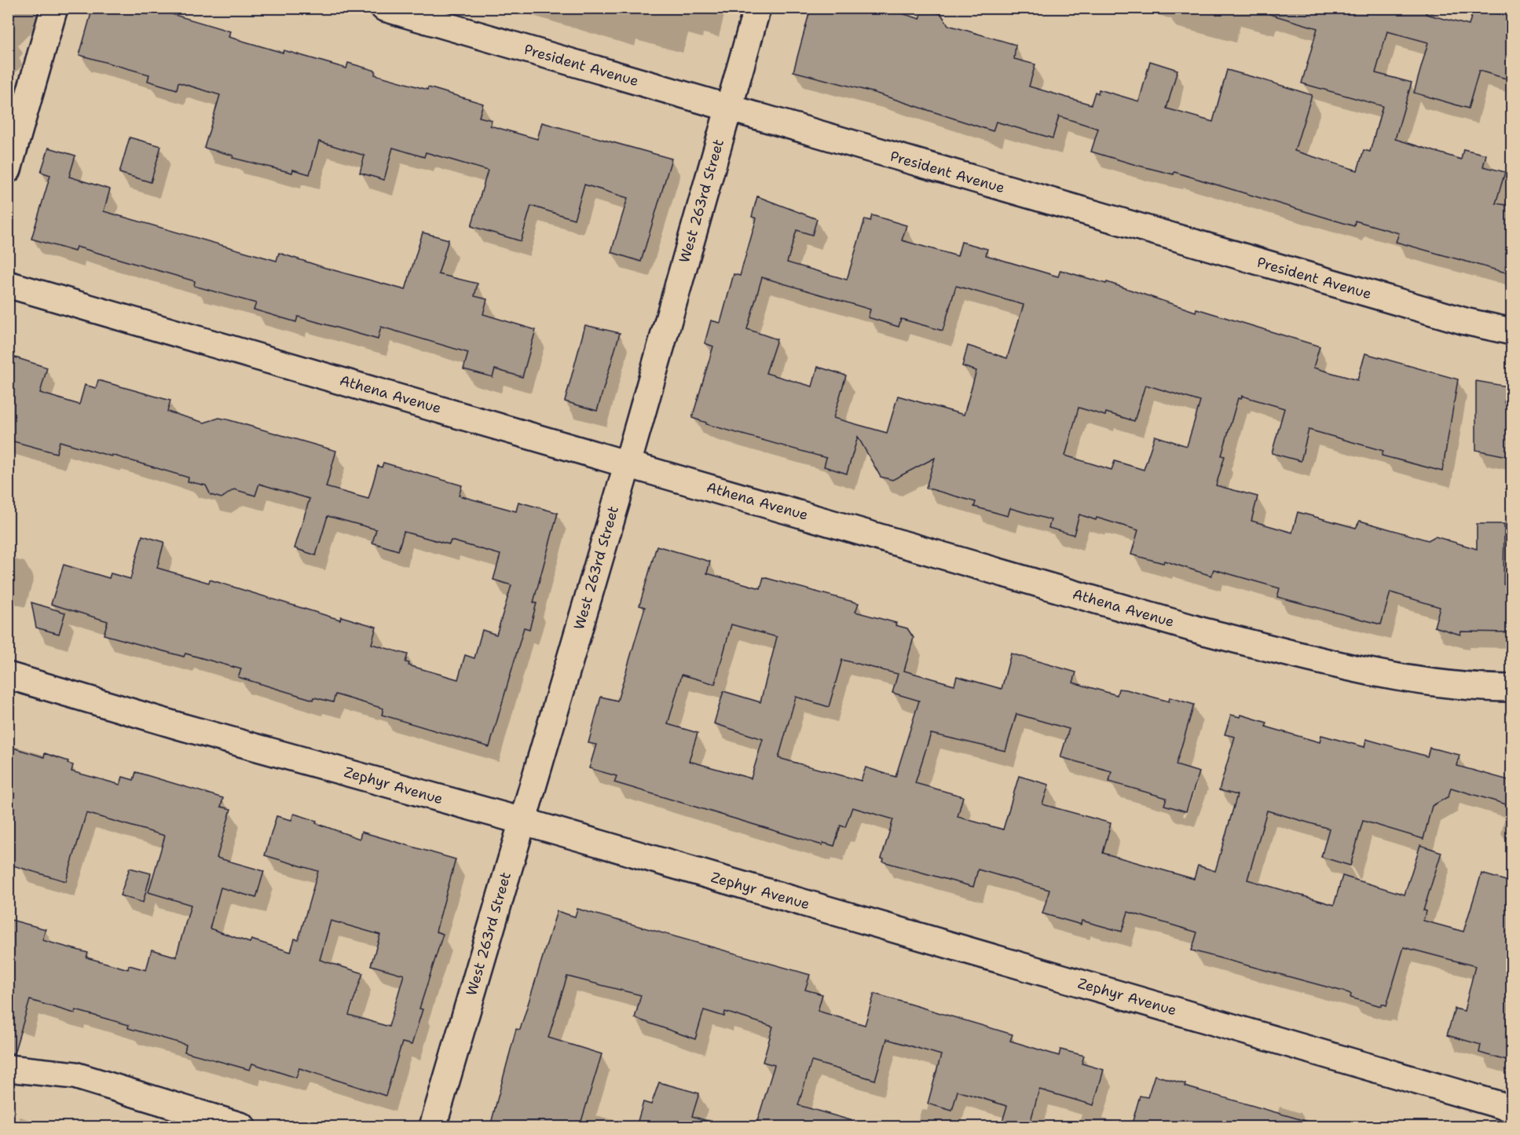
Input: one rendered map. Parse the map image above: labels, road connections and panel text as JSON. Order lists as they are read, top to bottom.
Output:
{
  "streets": {
    "street": [
      "President Avenue",
      "West 263rd Street",
      "Athena Avenue",
      "Zephyr Avenue"
    ]
  },
  "crossings": [
    ["President Avenue", "West 263rd Street"],
    ["West 263rd Street", "Athena Avenue"],
    ["West 263rd Street", "Zephyr Avenue"]
  ]
}
